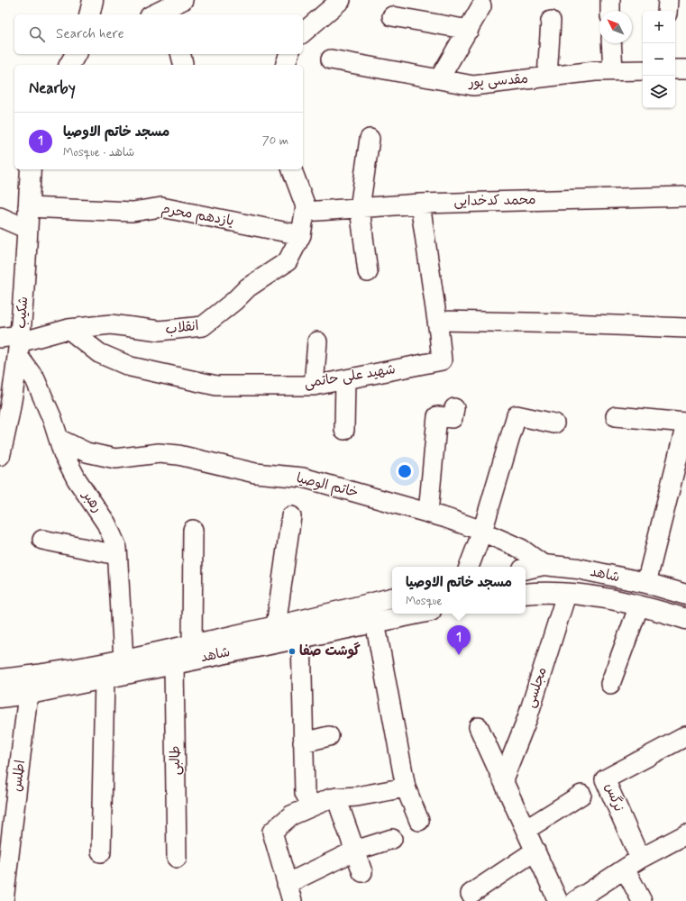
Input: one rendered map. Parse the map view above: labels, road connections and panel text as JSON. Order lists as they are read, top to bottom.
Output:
{
  "streets": {
    "main road": ["شکیب", "شاهد"],
    "street": [
      "مقدسی پور",
      "محمد کدخدایی",
      "یازدهم محرم",
      "انقلاب",
      "شهید علی حاتمی",
      "خاتم الوصیا",
      "رهبر",
      "مجلسی",
      "طالبی",
      "اطلس",
      "نرگس"
    ]
  },
  "crossings": [
    ["محمد کدخدایی", "انقلاب"],
    ["محمد کدخدایی", "شهید علی حاتمی"],
    ["یازدهم محرم", "شکیب"],
    ["یازدهم محرم", "انقلاب"],
    ["شکیب", "انقلاب"],
    ["شکیب", "رهبر"],
    ["انقلاب", "شهید علی حاتمی"],
    ["انقلاب", "رهبر"],
    ["خاتم الوصیا", "رهبر"],
    ["خاتم الوصیا", "شاهد"],
    ["رهبر", "شاهد"],
    ["شاهد", "مجلسی"],
    ["شاهد", "طالبی"],
    ["شاهد", "اطلس"]
  ],
  "places": ["گوشت صفا"],
  "north": "top left",
  "page": {
    "map_buttons": ["+", "−"],
    "search": "Search here",
    "heading": "Nearby",
    "list": [
      {
        "mark": "1",
        "name": "مسجد خاتم الاوصیا",
        "note": "Mosque · شاهد",
        "value": "70 m"
      }
    ],
    "popup": ["مسجد خاتم الاوصیا", "Mosque"],
    "pins": "1"
  }
}
